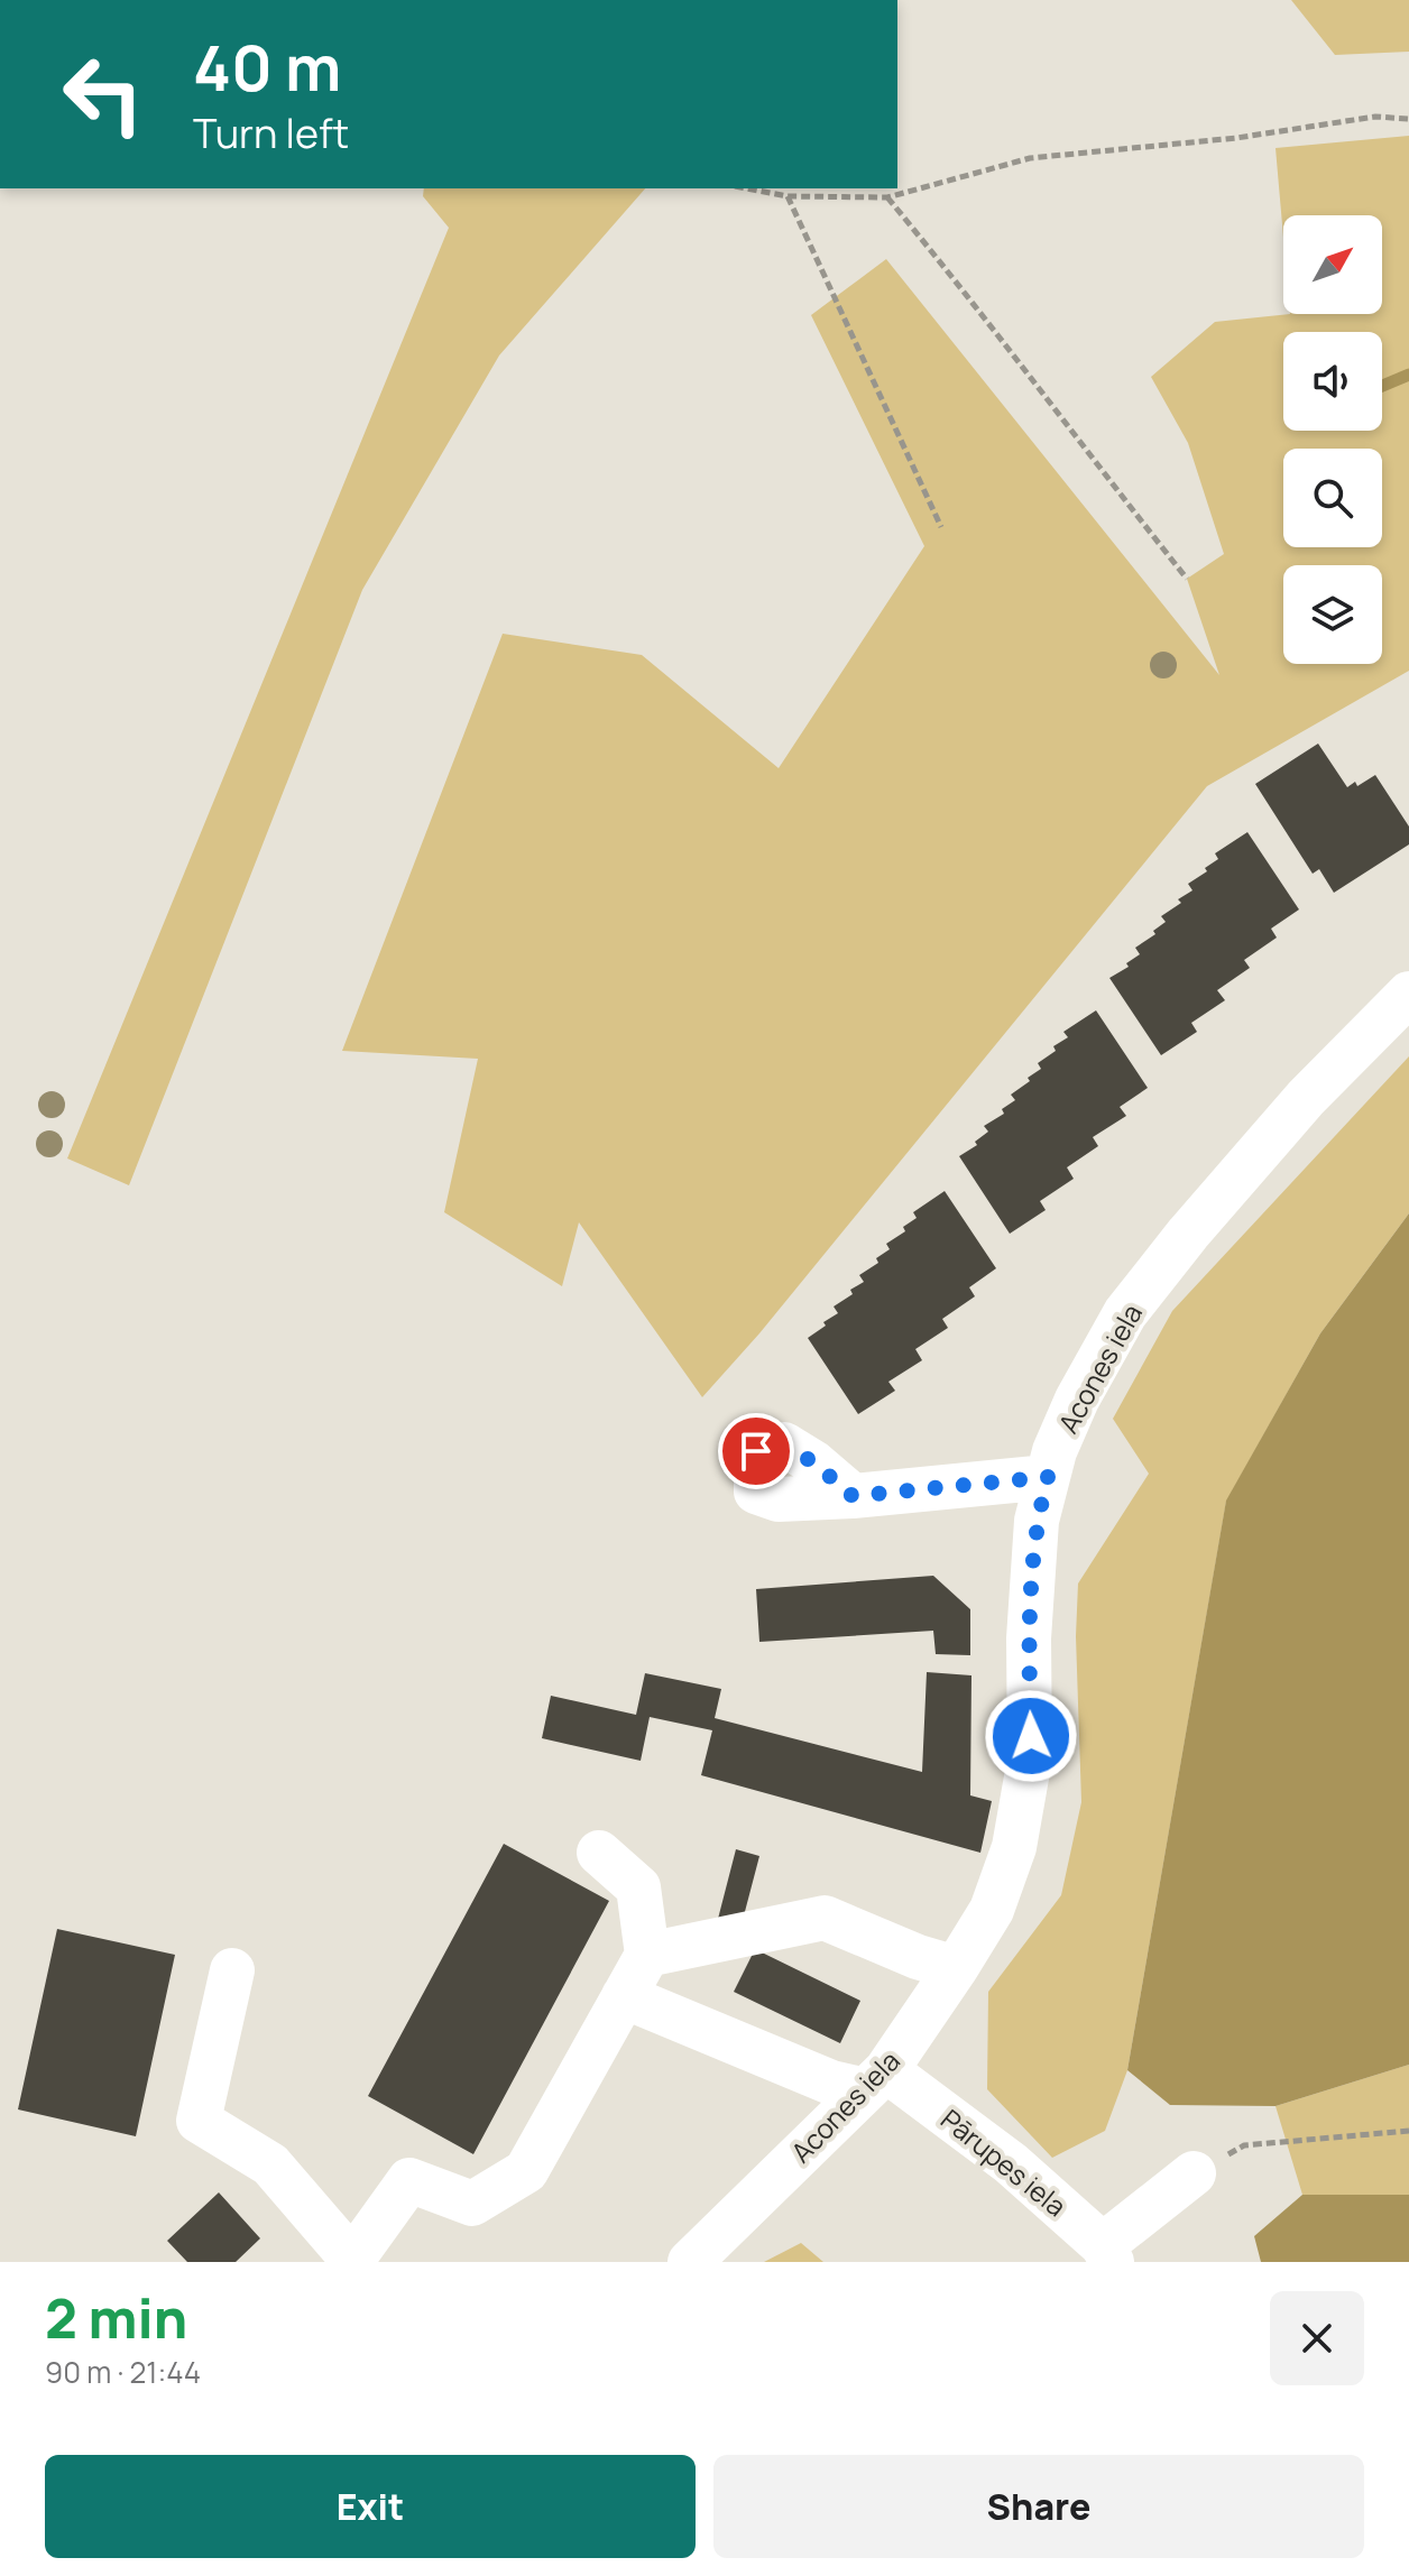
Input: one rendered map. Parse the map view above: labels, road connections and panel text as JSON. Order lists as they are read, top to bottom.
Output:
{
  "streets": {
    "street": ["Acones iela", "Pārupes iela"]
  },
  "crossings": [
    ["Acones iela", "Pārupes iela"]
  ],
  "north": "top right",
  "page": {
    "turn": ["40 m", "Turn left"],
    "heading": ["2 min", "90 m · 21:44"],
    "buttons": ["Exit", "Share"]
  }
}
